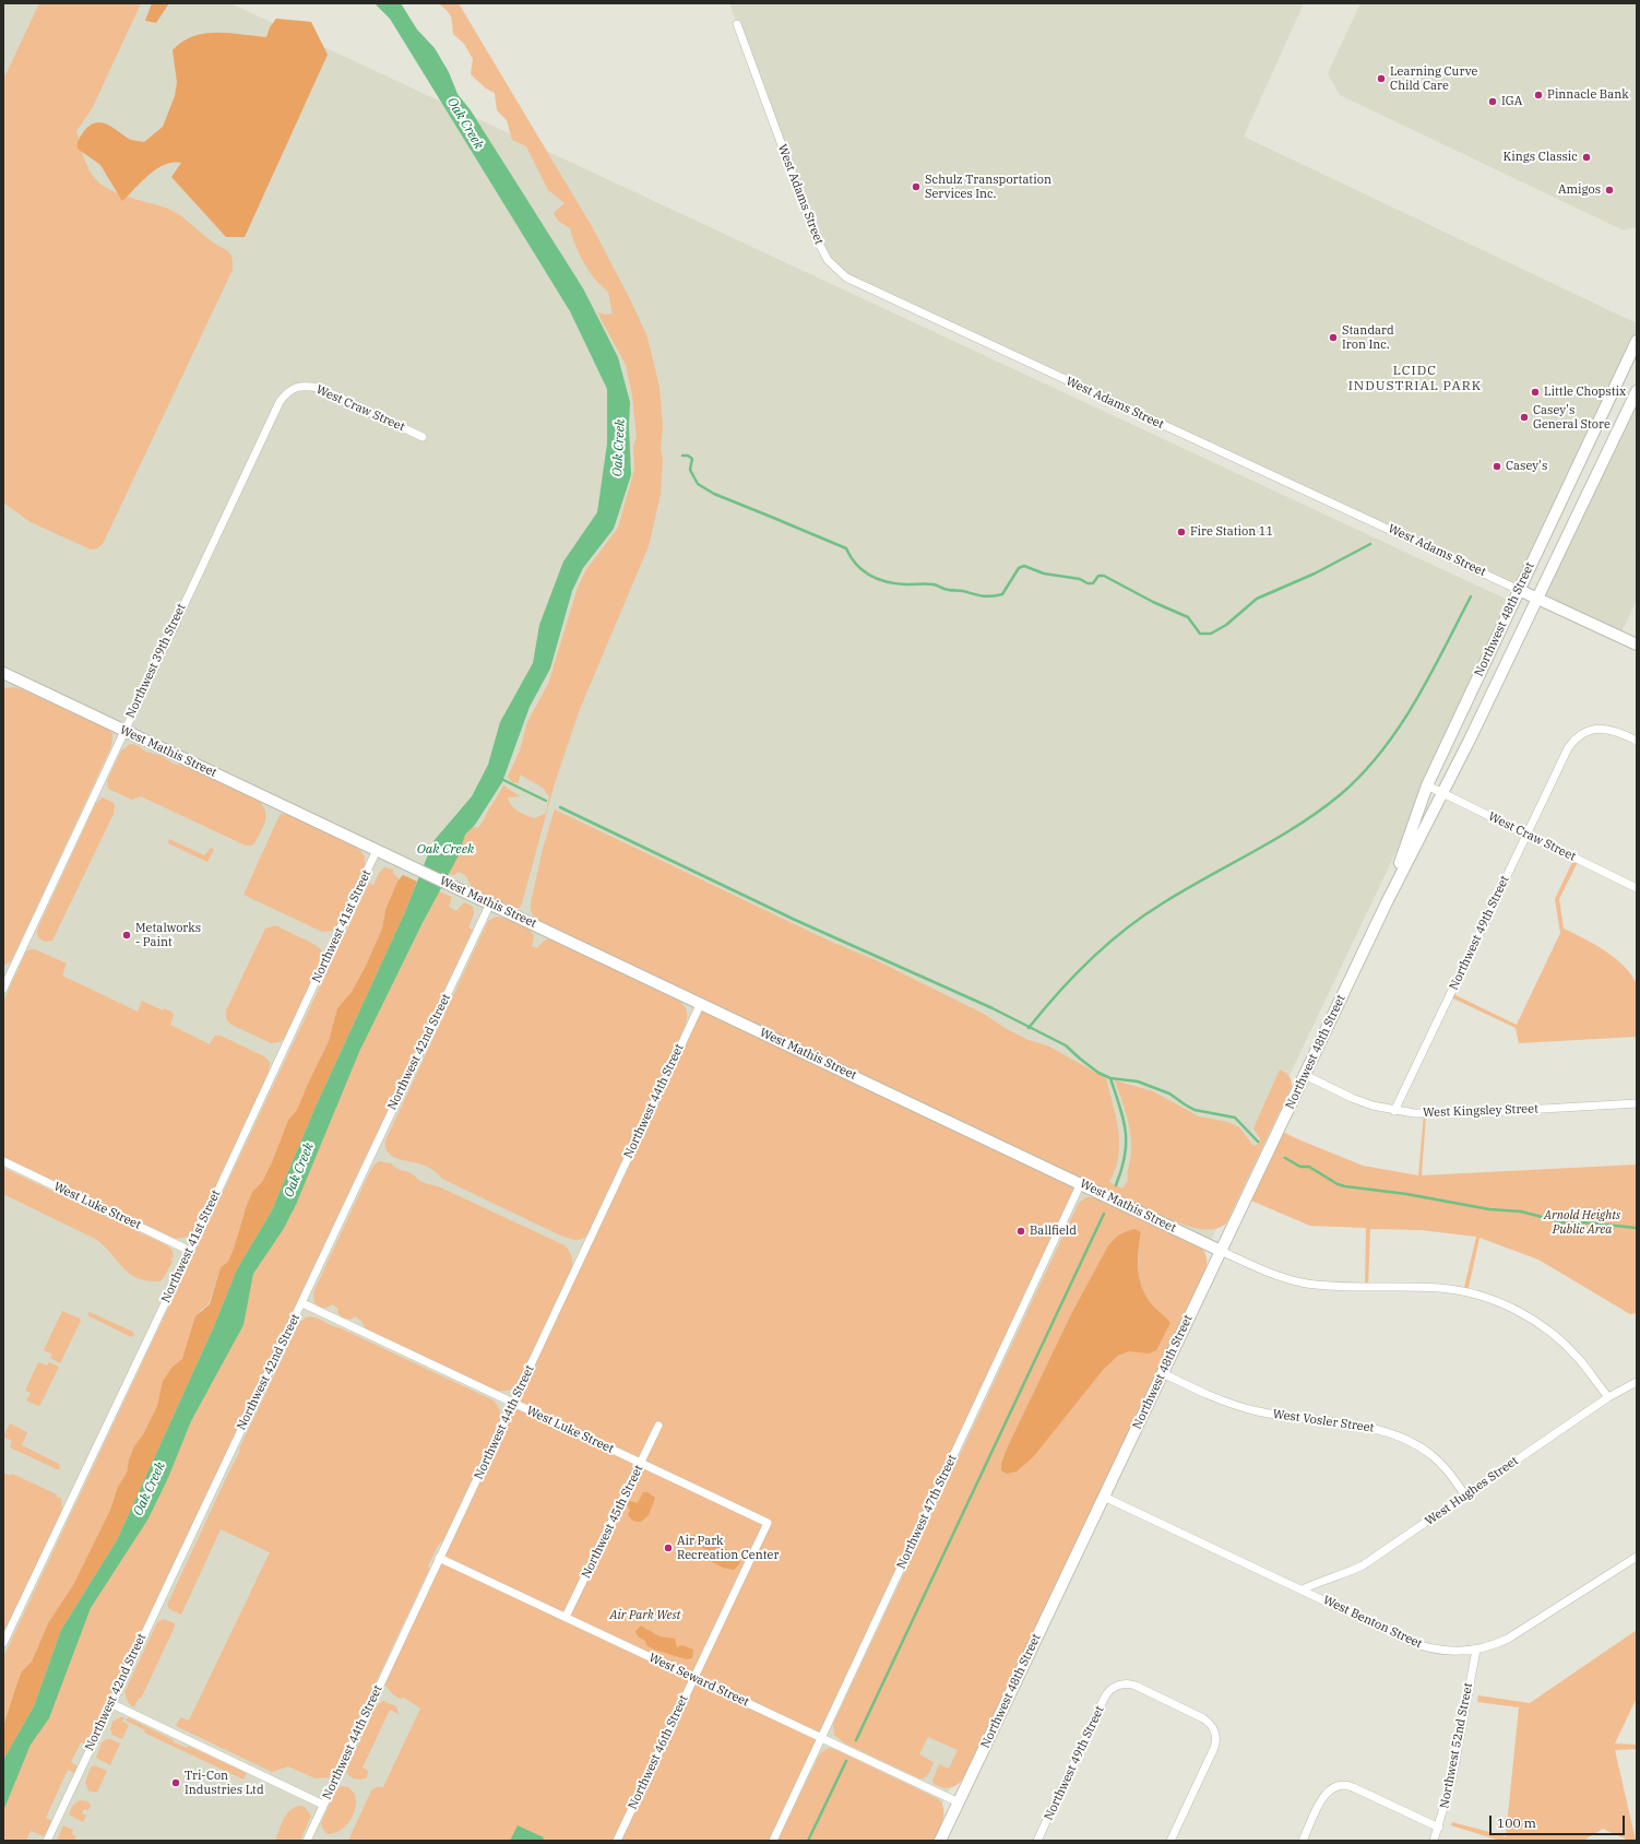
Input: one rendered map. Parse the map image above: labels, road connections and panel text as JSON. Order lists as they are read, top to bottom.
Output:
{
  "streets": {
    "main road": ["West Adams Street", "Northwest 48th Street", "West Mathis Street"],
    "street": [
      "West Craw Street",
      "Northwest 39th Street",
      "Northwest 41st Street",
      "Northwest 49th Street",
      "Northwest 42nd Street",
      "Northwest 44th Street",
      "West Kingsley Street",
      "West Luke Street",
      "West Vosler Street",
      "West Hughes Street",
      "Northwest 47th Street",
      "Northwest 45th Street",
      "West Benton Street",
      "West Seward Street",
      "Northwest 52nd Street",
      "Northwest 46th Street"
    ]
  },
  "crossings": [
    ["West Adams Street", "Northwest 48th Street"],
    ["West Craw Street", "Northwest 48th Street"],
    ["West Craw Street", "Northwest 39th Street"],
    ["West Craw Street", "Northwest 49th Street"],
    ["Northwest 48th Street", "West Mathis Street"],
    ["Northwest 48th Street", "West Kingsley Street"],
    ["Northwest 48th Street", "West Vosler Street"],
    ["Northwest 48th Street", "West Benton Street"],
    ["Northwest 48th Street", "West Seward Street"],
    ["Northwest 39th Street", "West Mathis Street"],
    ["West Mathis Street", "Northwest 41st Street"],
    ["West Mathis Street", "Northwest 42nd Street"],
    ["West Mathis Street", "Northwest 44th Street"],
    ["West Mathis Street", "West Hughes Street"],
    ["West Mathis Street", "Northwest 47th Street"],
    ["Northwest 41st Street", "West Luke Street"],
    ["Northwest 49th Street", "West Kingsley Street"],
    ["Northwest 42nd Street", "West Luke Street"],
    ["Northwest 44th Street", "West Luke Street"],
    ["Northwest 44th Street", "West Seward Street"],
    ["West Luke Street", "Northwest 45th Street"],
    ["West Luke Street", "Northwest 46th Street"],
    ["West Vosler Street", "West Hughes Street"],
    ["West Hughes Street", "West Benton Street"],
    ["Northwest 47th Street", "West Seward Street"],
    ["Northwest 45th Street", "West Seward Street"],
    ["West Benton Street", "Northwest 52nd Street"],
    ["West Seward Street", "Northwest 46th Street"]
  ],
  "districts": ["LCIDC INDUSTRIAL PARK"],
  "water": ["Oak Creek"],
  "parks": ["Arnold Heights Public Area", "Air Park West"],
  "places": [
    "Learning Curve Child Care",
    "Pinnacle Bank",
    "IGA",
    "Kings Classic",
    "Schulz Transportation Services Inc.",
    "Amigos",
    "Standard Iron Inc.",
    "Little Chopstix",
    "Casey's General Store",
    "Casey's",
    "Fire Station 11",
    "Metalworks - Paint",
    "Ballfield",
    "Air Park Recreation Center",
    "Tri-Con Industries Ltd"
  ],
  "scale_bar": "100 m"
}
